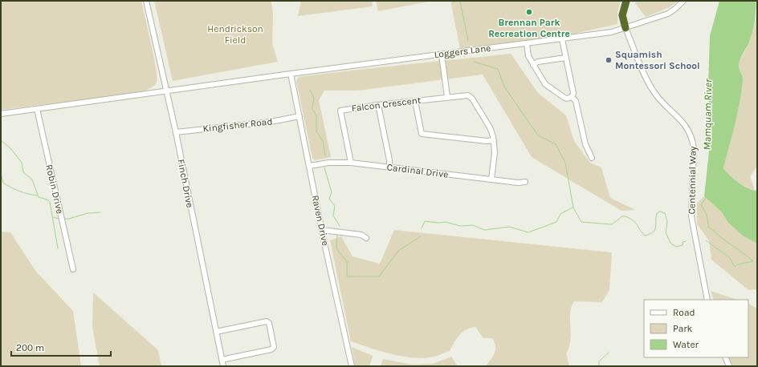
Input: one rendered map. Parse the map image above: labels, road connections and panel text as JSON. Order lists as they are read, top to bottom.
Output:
{
  "streets": {
    "street": [
      "Loggers Lane",
      "Falcon Crescent",
      "Kingfisher Road",
      "Cardinal Drive",
      "Centennial Way",
      "Finch Drive",
      "Robin Drive",
      "Raven Drive"
    ]
  },
  "crossings": [
    ["Loggers Lane", "Centennial Way"],
    ["Loggers Lane", "Finch Drive"],
    ["Loggers Lane", "Robin Drive"],
    ["Loggers Lane", "Raven Drive"],
    ["Falcon Crescent", "Cardinal Drive"],
    ["Kingfisher Road", "Finch Drive"],
    ["Kingfisher Road", "Raven Drive"],
    ["Cardinal Drive", "Raven Drive"]
  ],
  "water": ["Mamquam River"],
  "parks": ["Hendrickson Field"],
  "places": ["Brennan Park Recreation Centre", "Squamish Montessori School"],
  "legend": ["Road", "Park", "Water"],
  "scale_bar": "200 m"
}
